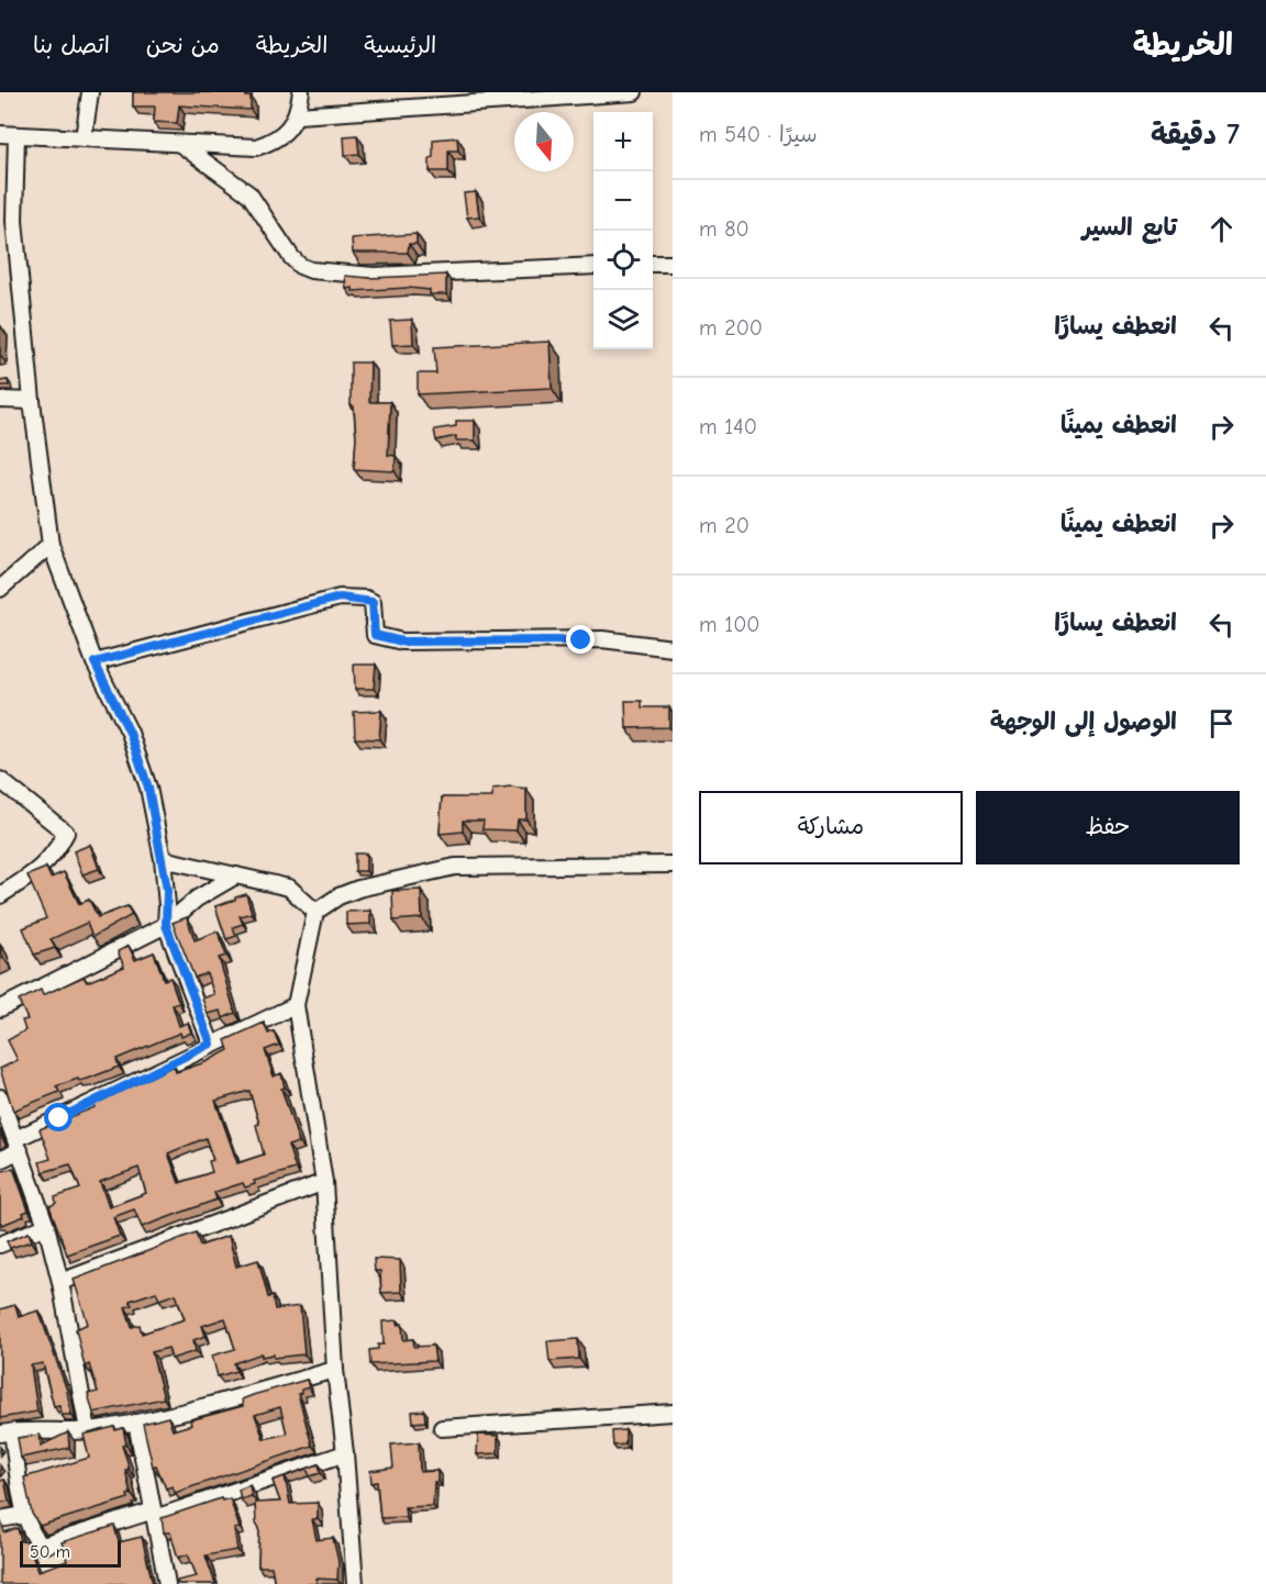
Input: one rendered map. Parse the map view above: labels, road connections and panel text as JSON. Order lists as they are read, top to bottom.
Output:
{
  "scale_bar": "50 m",
  "north": "bottom",
  "page": {
    "header": "الخريطة",
    "nav": [
      "الرئيسية",
      "الخريطة",
      "من نحن",
      "اتصل بنا"
    ],
    "heading": ["7 دقيقة", "سيرًا · 540 m"],
    "map_buttons": ["+", "−"],
    "list": [
      ["تابع السير", "80 m"],
      ["انعطف يسارًا", "200 m"],
      ["انعطف يمينًا", "140 m"],
      ["انعطف يمينًا", "20 m"],
      ["انعطف يسارًا", "100 m"],
      "الوصول إلى الوجهة"
    ],
    "buttons": ["حفظ", "مشاركة"],
    "scale": "50 m"
  }
}
